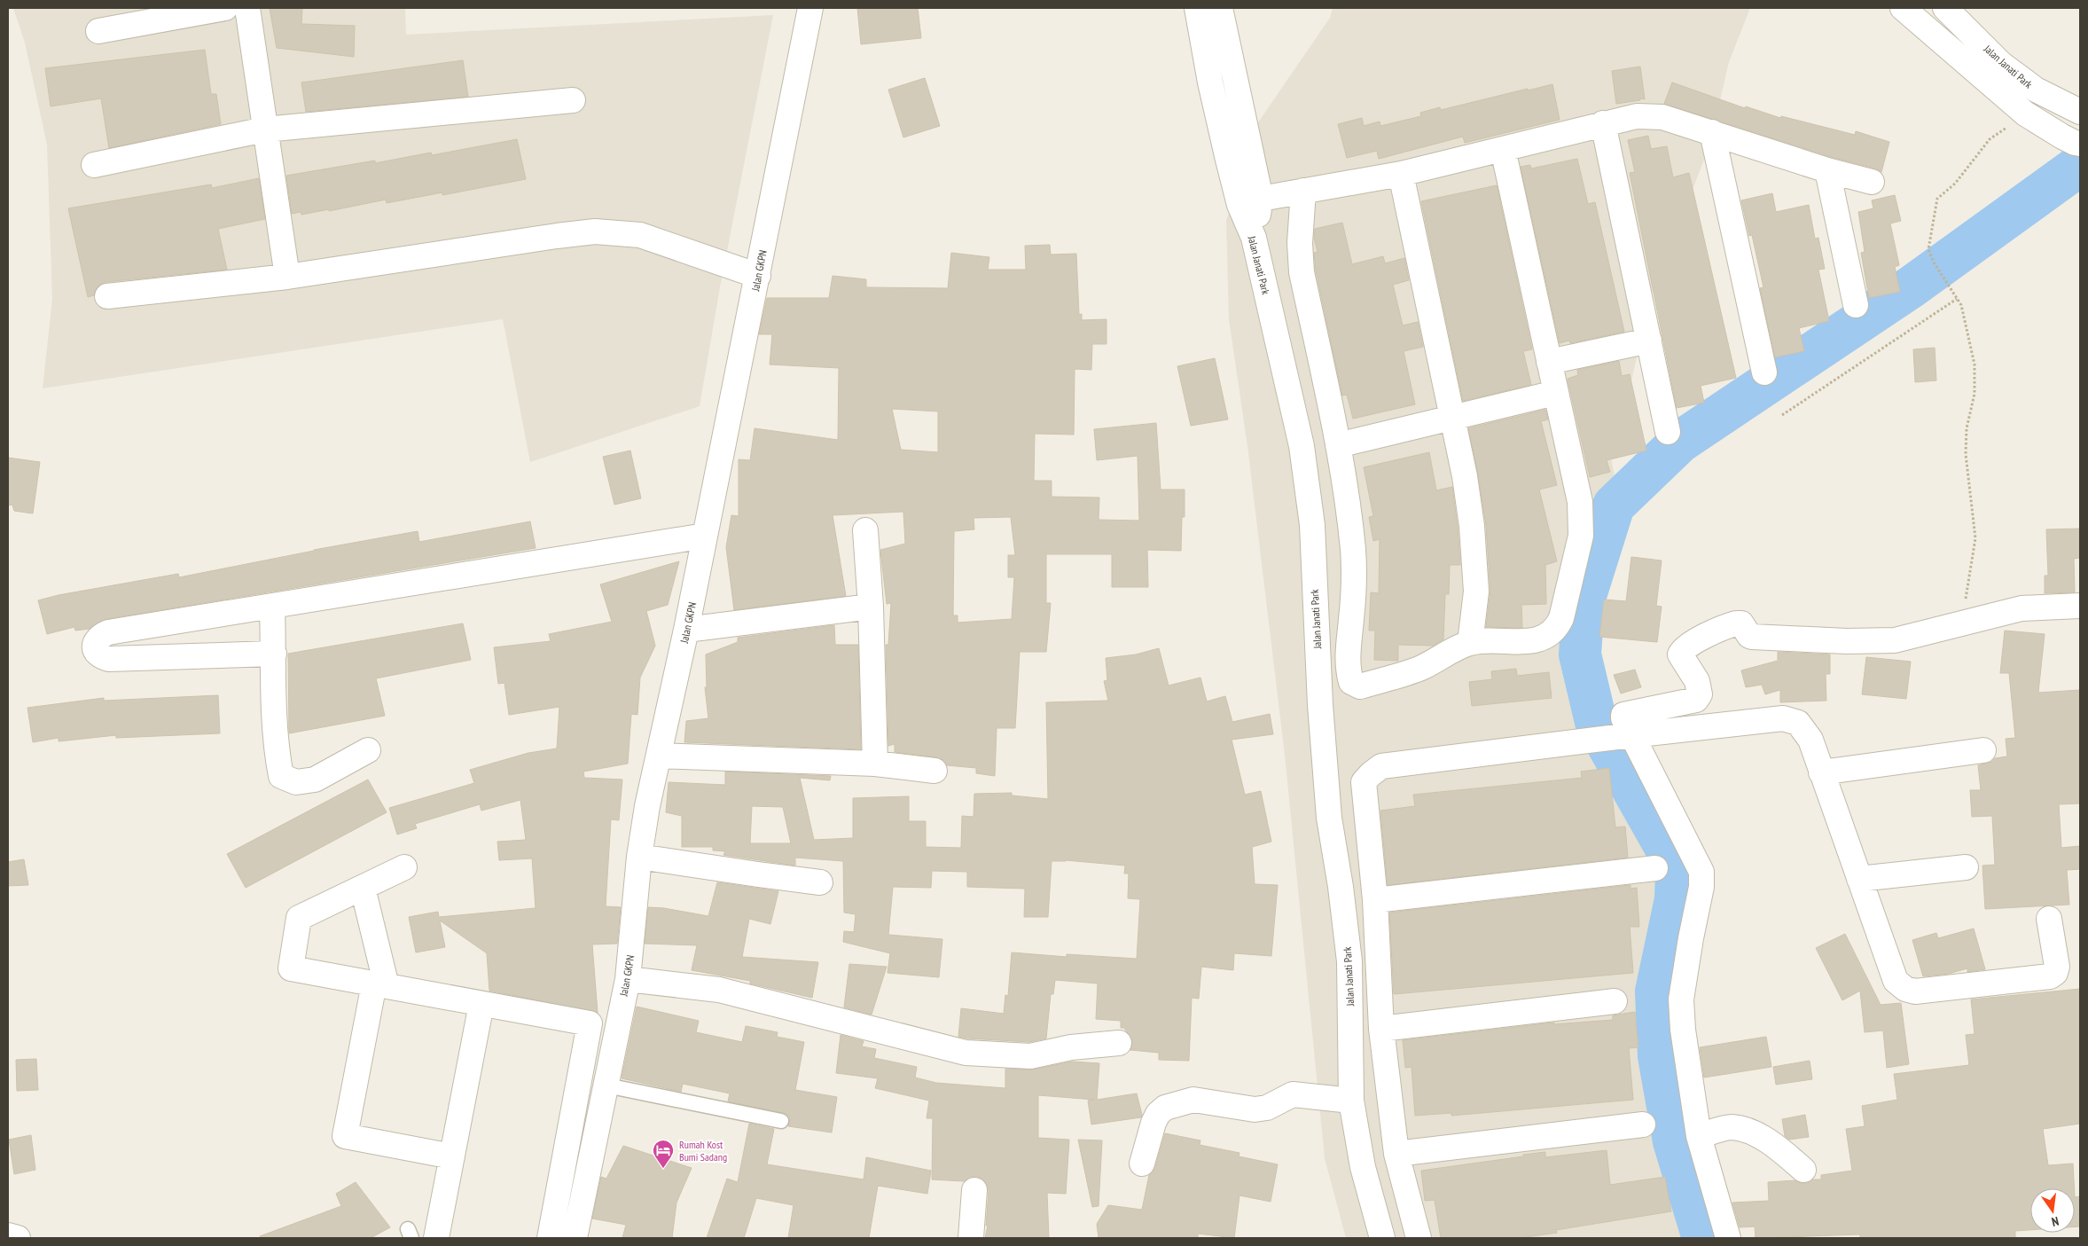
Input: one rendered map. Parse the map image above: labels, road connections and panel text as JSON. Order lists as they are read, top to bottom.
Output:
{
  "streets": {
    "street": ["Jalan Janati Park", "Jalan GKPN"]
  },
  "places": {
    "hotel": ["Rumah Kost Bumi Sadang"]
  },
  "north": "bottom"
}
